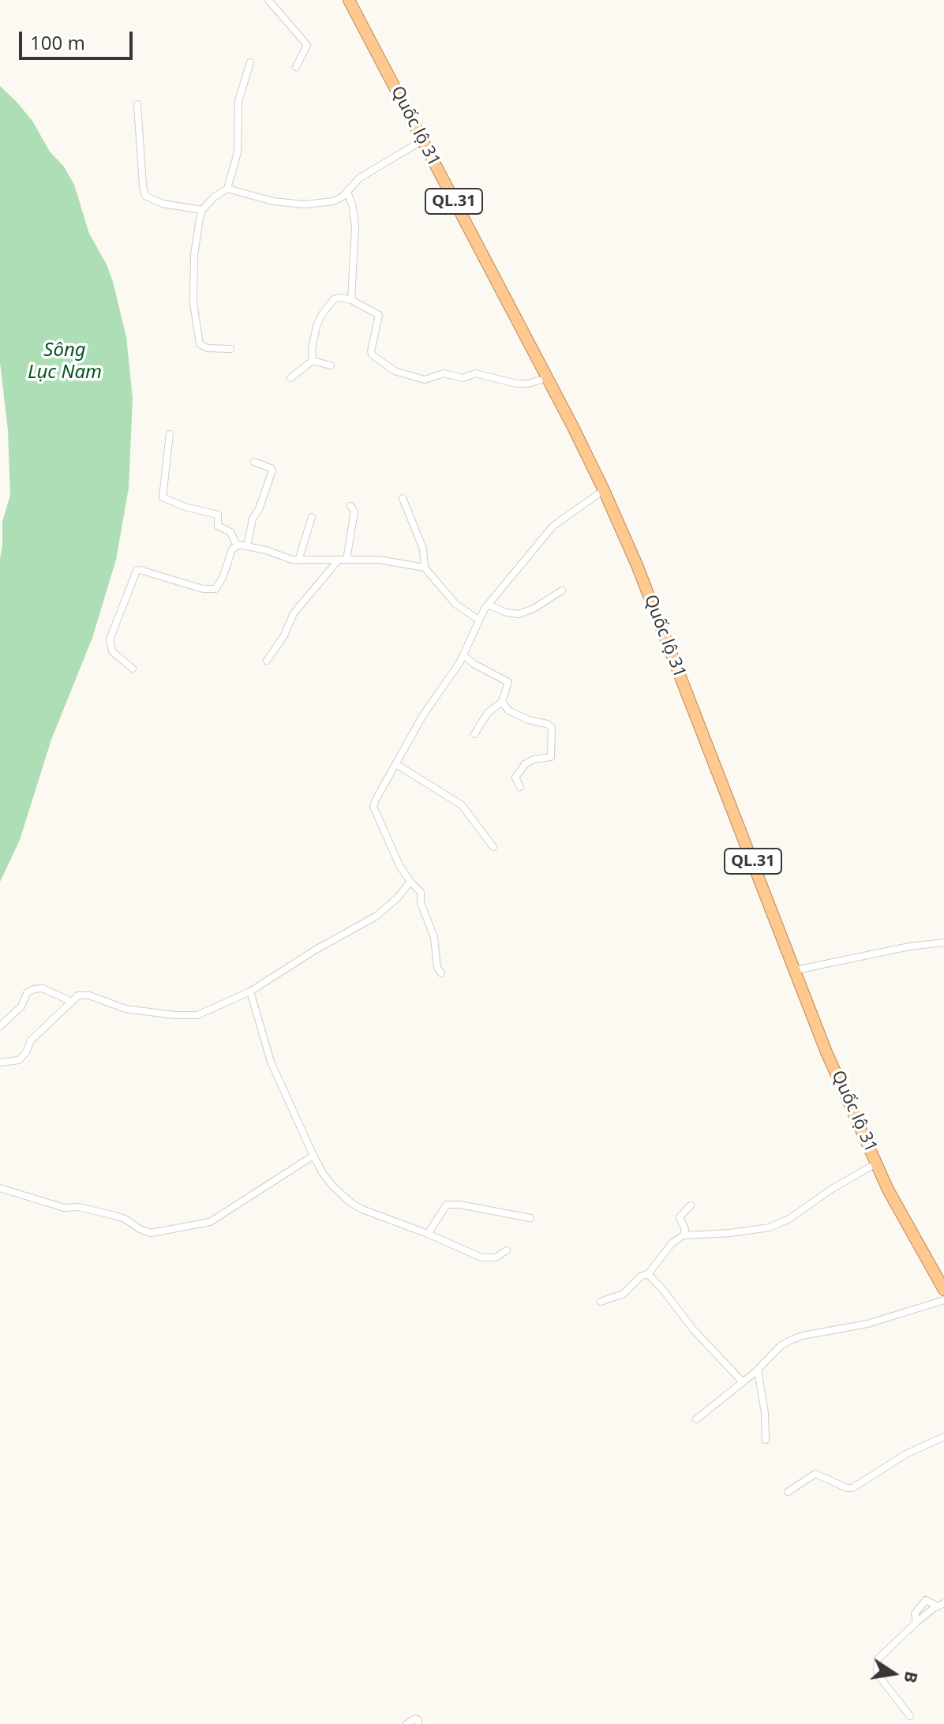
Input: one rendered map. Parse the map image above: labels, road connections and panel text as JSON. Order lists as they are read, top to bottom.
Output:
{
  "streets": {
    "highway": ["Quốc lộ 31", "QL.31"]
  },
  "water": ["Sông Lục Nam"],
  "scale_bar": "100 m",
  "north": "right"
}
